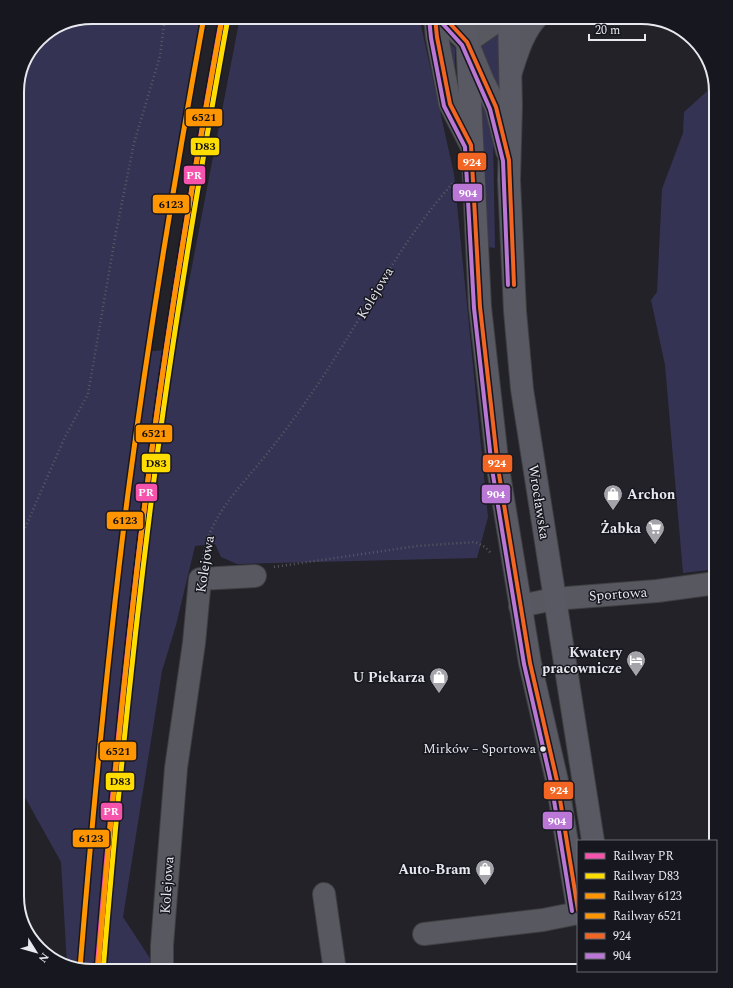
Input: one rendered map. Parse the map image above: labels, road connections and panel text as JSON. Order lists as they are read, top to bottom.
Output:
{
  "streets": {
    "main road": ["Wrocławska"],
    "street": ["Kolejowa", "Sportowa"]
  },
  "crossings": [
    ["Wrocławska", "Sportowa"]
  ],
  "places": {
    "shop": ["Archon", "U Piekarza", "Auto-Bram"],
    "supermarket": ["Żabka"],
    "hotel": ["Kwatery pracownicze"],
    "other": ["Mirków – Sportowa"]
  },
  "lines": [
    "rail line PR",
    "rail line D83",
    "rail line 6123",
    "rail line 6521",
    "transit line 924",
    "transit line 904"
  ],
  "legend": [
    "Railway PR",
    "Railway D83",
    "Railway 6123",
    "Railway 6521",
    "924",
    "904"
  ],
  "scale_bar": "20 m",
  "north": "bottom right"
}
